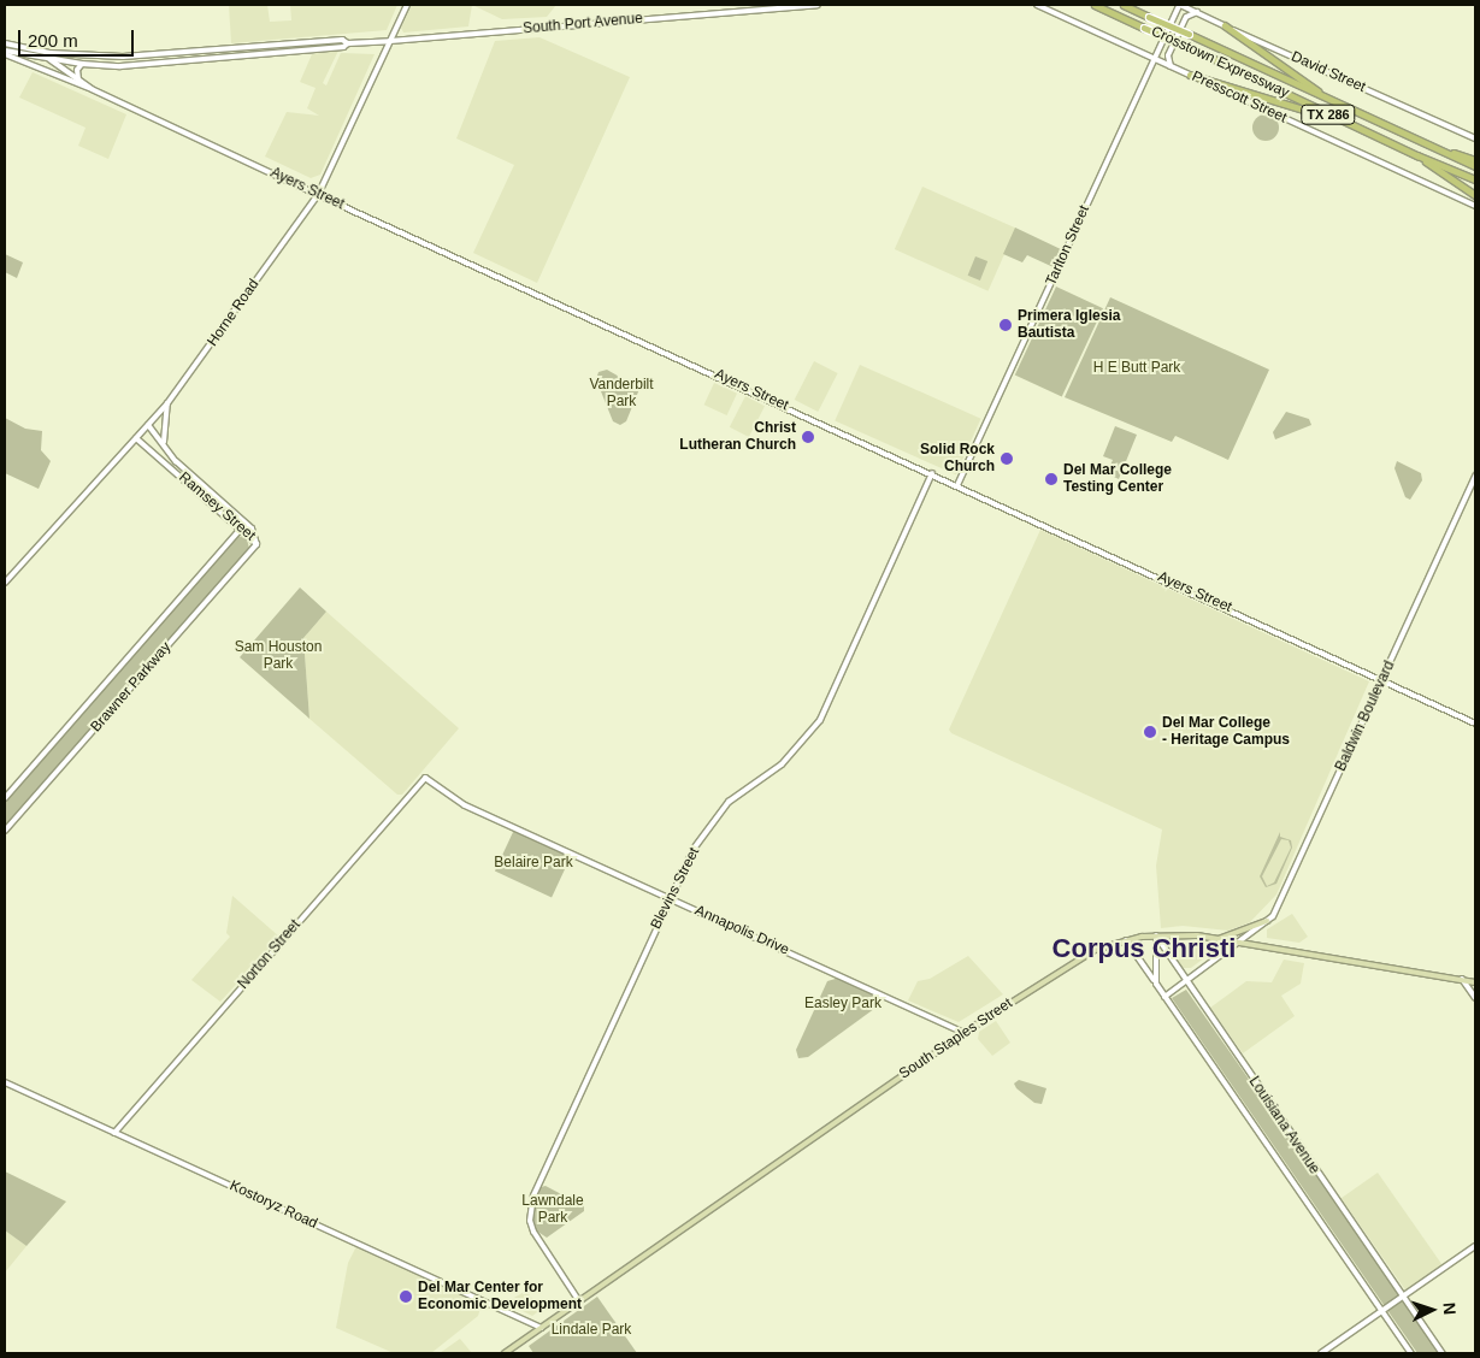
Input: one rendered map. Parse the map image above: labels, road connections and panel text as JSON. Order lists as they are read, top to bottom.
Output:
{
  "streets": {
    "highway": ["Crosstown Expressway", "TX 286"],
    "main road": [
      "South Port Avenue",
      "David Street",
      "Presscott Street",
      "Ayers Street",
      "Tarlton Street",
      "Horne Road",
      "Ramsey Street",
      "Brawner Parkway",
      "Baldwin Boulevard",
      "Blevins Street",
      "Annapolis Drive",
      "Norton Street",
      "South Staples Street",
      "Louisiana Avenue",
      "Kostoryz Road"
    ]
  },
  "crossings": [
    ["South Port Avenue", "Ayers Street"],
    ["South Port Avenue", "Horne Road"],
    ["David Street", "Tarlton Street"],
    ["Presscott Street", "Tarlton Street"],
    ["Ayers Street", "Tarlton Street"],
    ["Ayers Street", "Horne Road"],
    ["Ayers Street", "Baldwin Boulevard"],
    ["Ayers Street", "Blevins Street"],
    ["Horne Road", "Ramsey Street"],
    ["Ramsey Street", "Brawner Parkway"],
    ["Baldwin Boulevard", "South Staples Street"],
    ["Baldwin Boulevard", "Louisiana Avenue"],
    ["Blevins Street", "Annapolis Drive"],
    ["Blevins Street", "South Staples Street"],
    ["Annapolis Drive", "Norton Street"],
    ["Annapolis Drive", "South Staples Street"],
    ["Norton Street", "Kostoryz Road"],
    ["South Staples Street", "Louisiana Avenue"],
    ["South Staples Street", "Kostoryz Road"]
  ],
  "districts": ["Corpus Christi"],
  "parks": [
    "H E Butt Park",
    "Vanderbilt Park",
    "Sam Houston Park",
    "Belaire Park",
    "Easley Park",
    "Lawndale Park",
    "Lindale Park"
  ],
  "places": [
    "Primera Iglesia Bautista",
    "Christ Lutheran Church",
    "Solid Rock Church",
    "Del Mar College Testing Center",
    "Del Mar College - Heritage Campus",
    "Del Mar Center for Economic Development"
  ],
  "scale_bar": "200 m",
  "north": "right"
}
